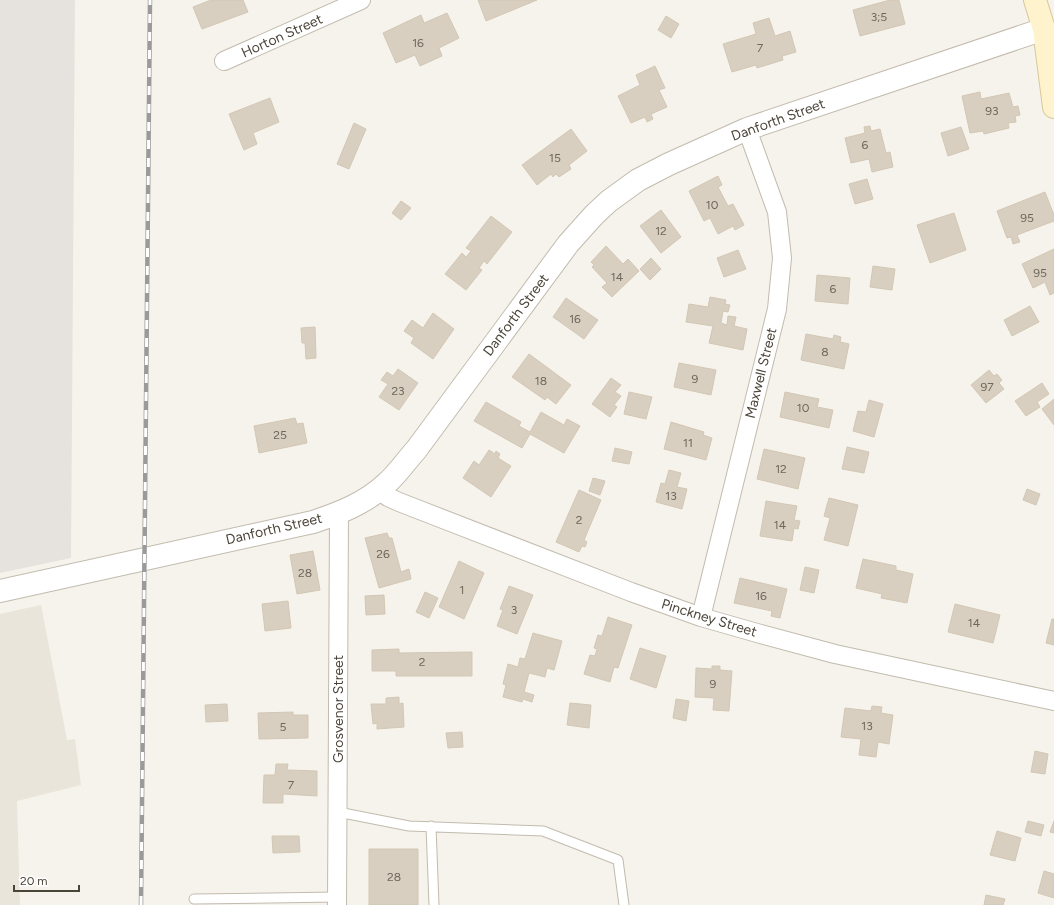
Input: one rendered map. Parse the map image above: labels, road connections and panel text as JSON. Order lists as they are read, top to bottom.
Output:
{
  "streets": {
    "street": [
      "Horton Street",
      "Danforth Street",
      "Maxwell Street",
      "Pinckney Street",
      "Grosvenor Street"
    ]
  },
  "crossings": [
    ["Danforth Street", "Maxwell Street"],
    ["Danforth Street", "Pinckney Street"],
    ["Danforth Street", "Grosvenor Street"],
    ["Maxwell Street", "Pinckney Street"]
  ],
  "house_numbers": [
    "3;5",
    "16",
    "7",
    "93",
    "6",
    "15",
    "10",
    "95",
    "12",
    "95",
    "14",
    "6",
    "16",
    "8",
    "9",
    "18",
    "97",
    "23",
    "10",
    "25",
    "11",
    "12",
    "13",
    "2",
    "14",
    "26",
    "28",
    "1",
    "16",
    "3",
    "14",
    "2",
    "9",
    "13",
    "5",
    "7",
    "28"
  ],
  "scale_bar": "20 m"
}
